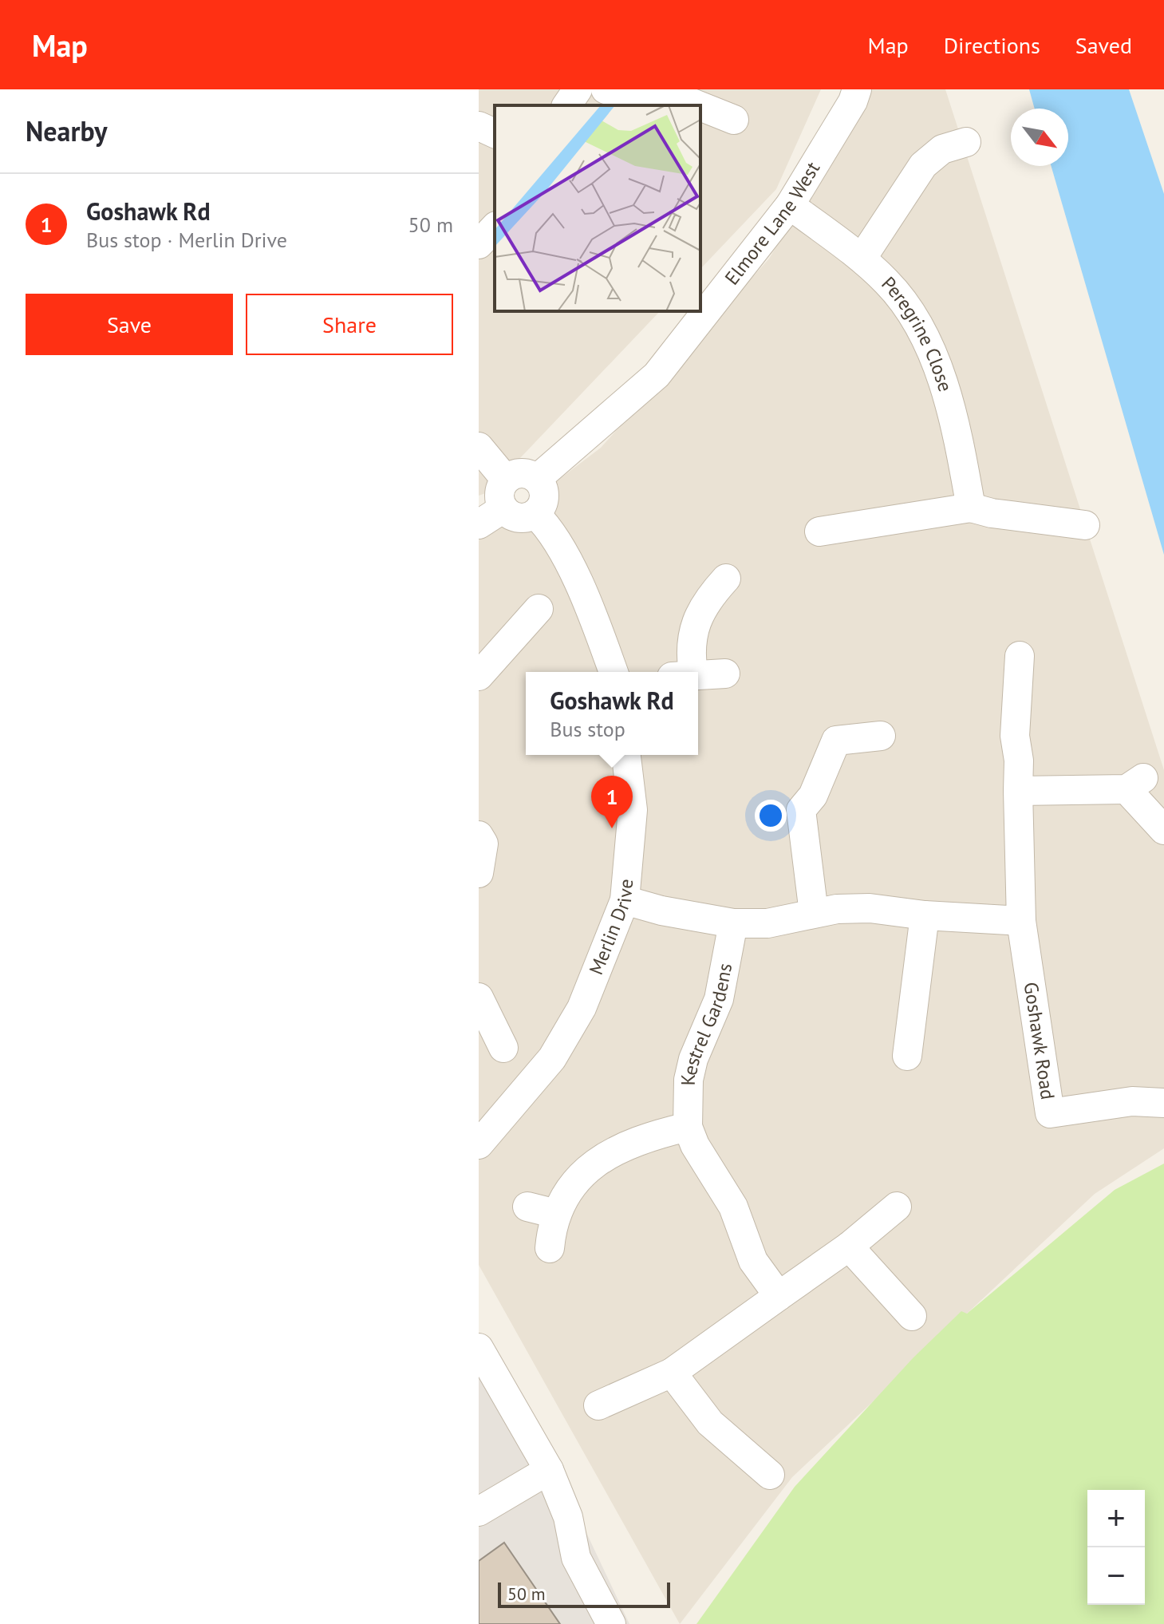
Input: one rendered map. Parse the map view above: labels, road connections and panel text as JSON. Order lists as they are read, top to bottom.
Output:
{
  "streets": {
    "street": [
      "Elmore Lane West",
      "Peregrine Close",
      "Merlin Drive",
      "Kestrel Gardens",
      "Goshawk Road"
    ]
  },
  "crossings": [
    ["Elmore Lane West", "Peregrine Close"]
  ],
  "scale_bar": "50 m",
  "north": "bottom right",
  "page": {
    "header": "Map",
    "nav": ["Map", "Directions", "Saved"],
    "heading": "Nearby",
    "list": [
      {
        "mark": "1",
        "name": "Goshawk Rd",
        "note": "Bus stop · Merlin Drive",
        "value": "50 m"
      }
    ],
    "buttons": ["Save", "Share"],
    "popup": ["Goshawk Rd", "Bus stop"],
    "pins": "1",
    "map_buttons": ["+", "−"],
    "scale": "50 m"
  }
}
